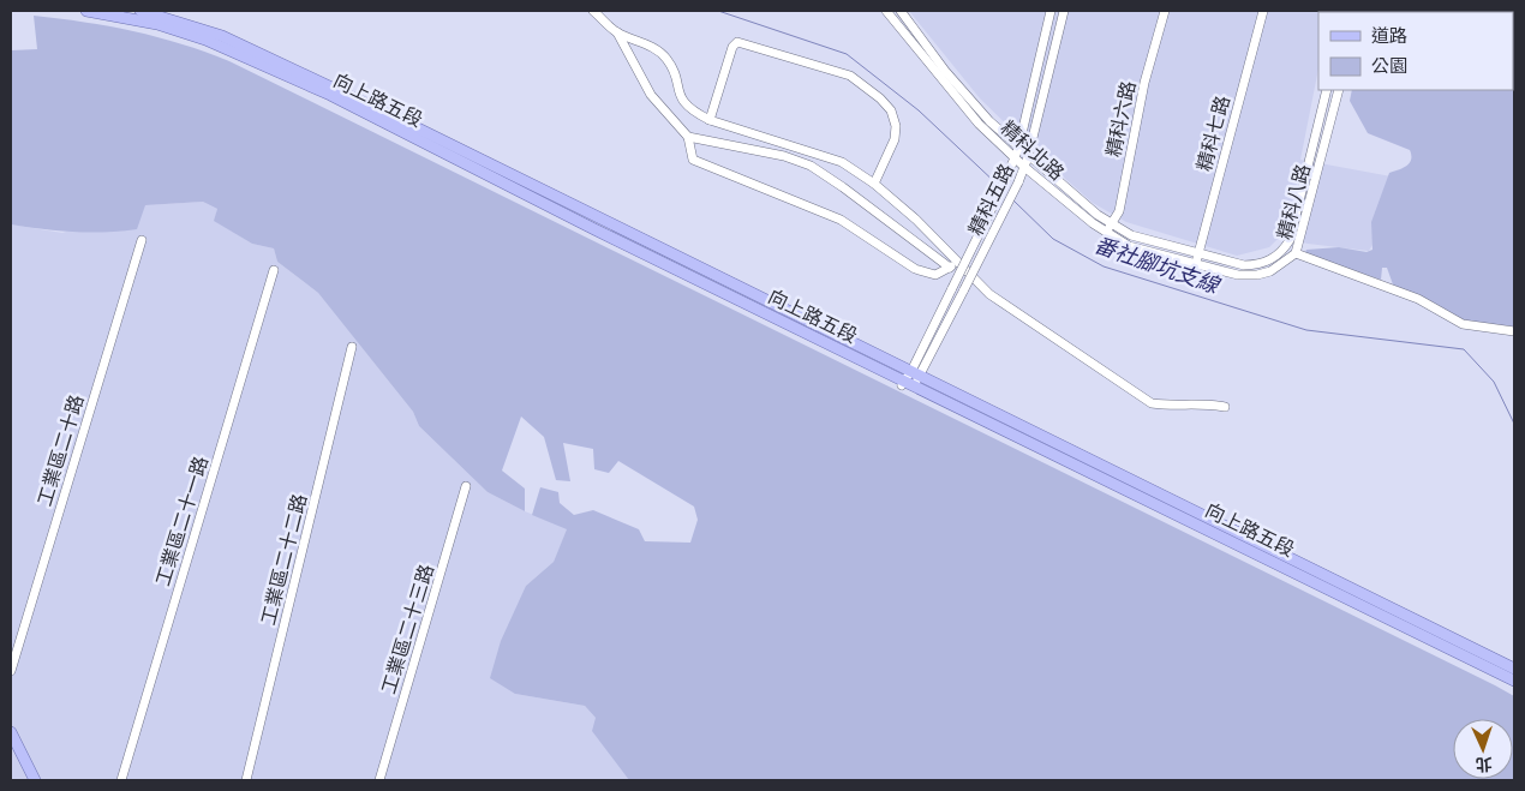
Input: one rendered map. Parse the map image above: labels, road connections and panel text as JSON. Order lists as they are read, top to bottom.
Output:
{
  "streets": {
    "main road": ["向上路五段"],
    "street": [
      "精科六路",
      "精科七路",
      "精科北路",
      "精科五路",
      "精科八路",
      "工業區二十路",
      "工業區二十一路",
      "工業區二十二路",
      "工業區二十三路"
    ]
  },
  "crossings": [
    ["向上路五段", "精科五路"],
    ["精科六路", "精科北路"],
    ["精科七路", "精科北路"],
    ["精科七路", "精科八路"],
    ["精科北路", "精科五路"],
    ["精科北路", "精科八路"]
  ],
  "water": ["番社腳坑支線"],
  "legend": ["道路", "公園"],
  "north": "bottom"
}
